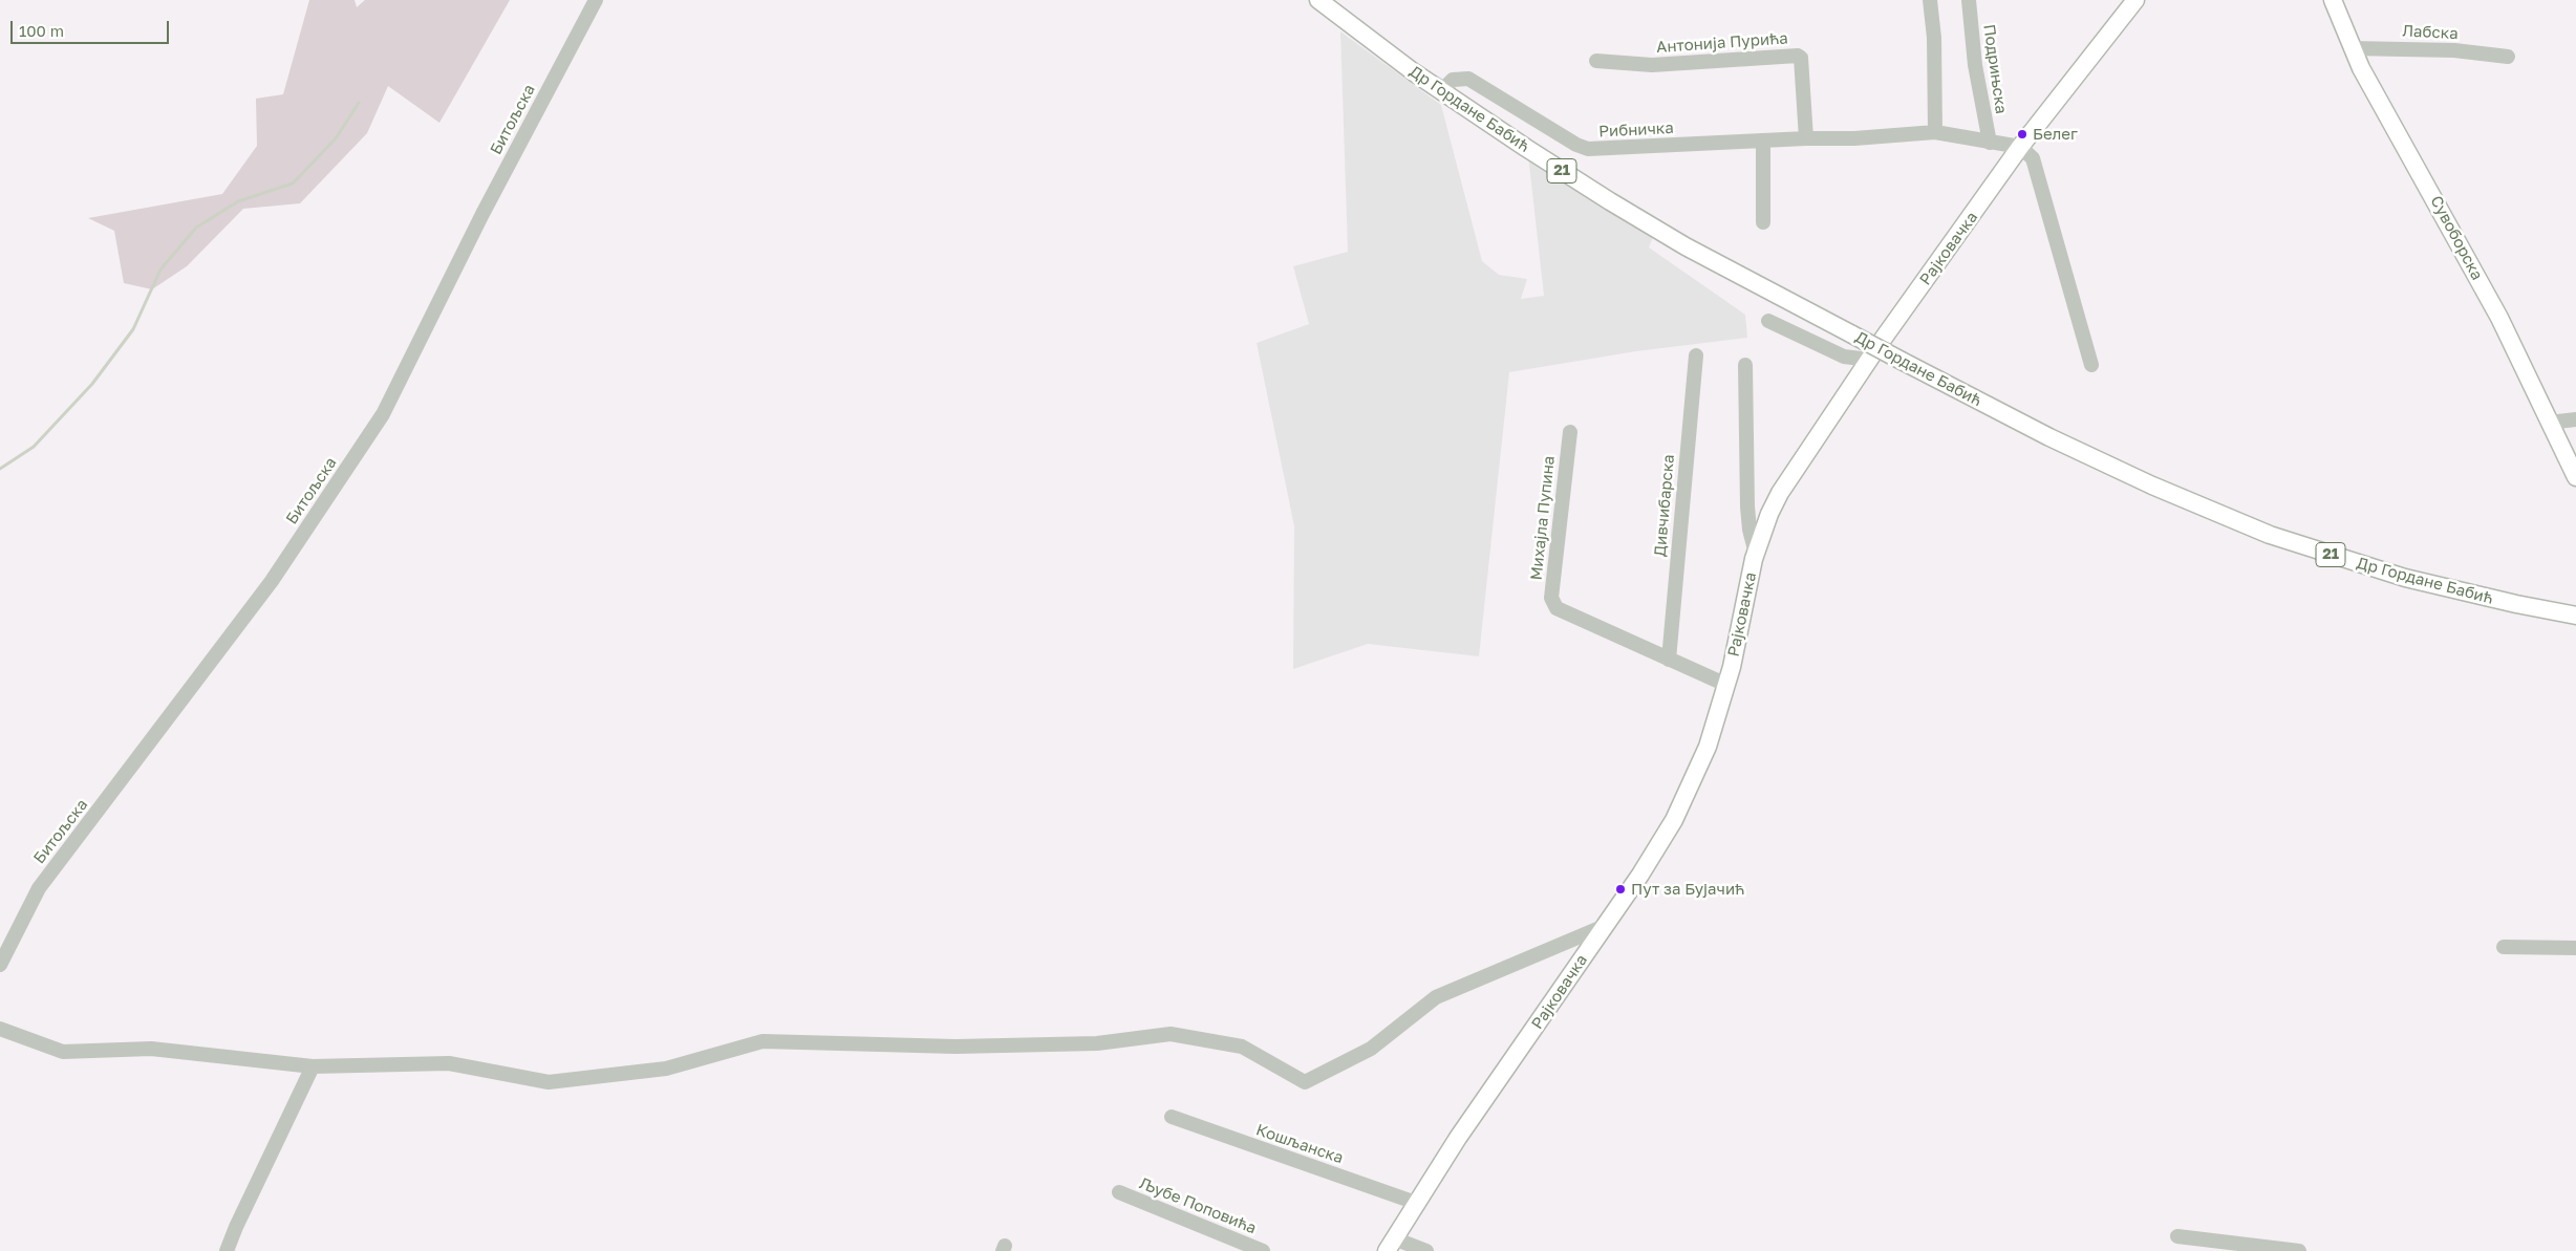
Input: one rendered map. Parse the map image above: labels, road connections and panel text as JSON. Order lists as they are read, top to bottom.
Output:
{
  "streets": {
    "main road": [
      "Др Гордане Бабић",
      "21",
      "Сувоборска",
      "Рајковачка"
    ],
    "street": [
      "Лабска",
      "Антонија Пурића",
      "Подрињска",
      "Битољска",
      "Рибничка",
      "Дивчибарска",
      "Михајла Пупина",
      "Кошљанска",
      "Љубе Поповића"
    ]
  },
  "crossings": [
    ["Лабска", "Сувоборска"],
    ["Антонија Пурића", "Рибничка"],
    ["Подрињска", "Рибничка"],
    ["Др Гордане Бабић", "Рибничка"],
    ["Рибничка", "Рајковачка"],
    ["Рајковачка", "Михајла Пупина"],
    ["Рајковачка", "Кошљанска"],
    ["Дивчибарска", "Михајла Пупина"]
  ],
  "places": ["Белег", "Пут за Бујачић"],
  "scale_bar": "100 m"
}
